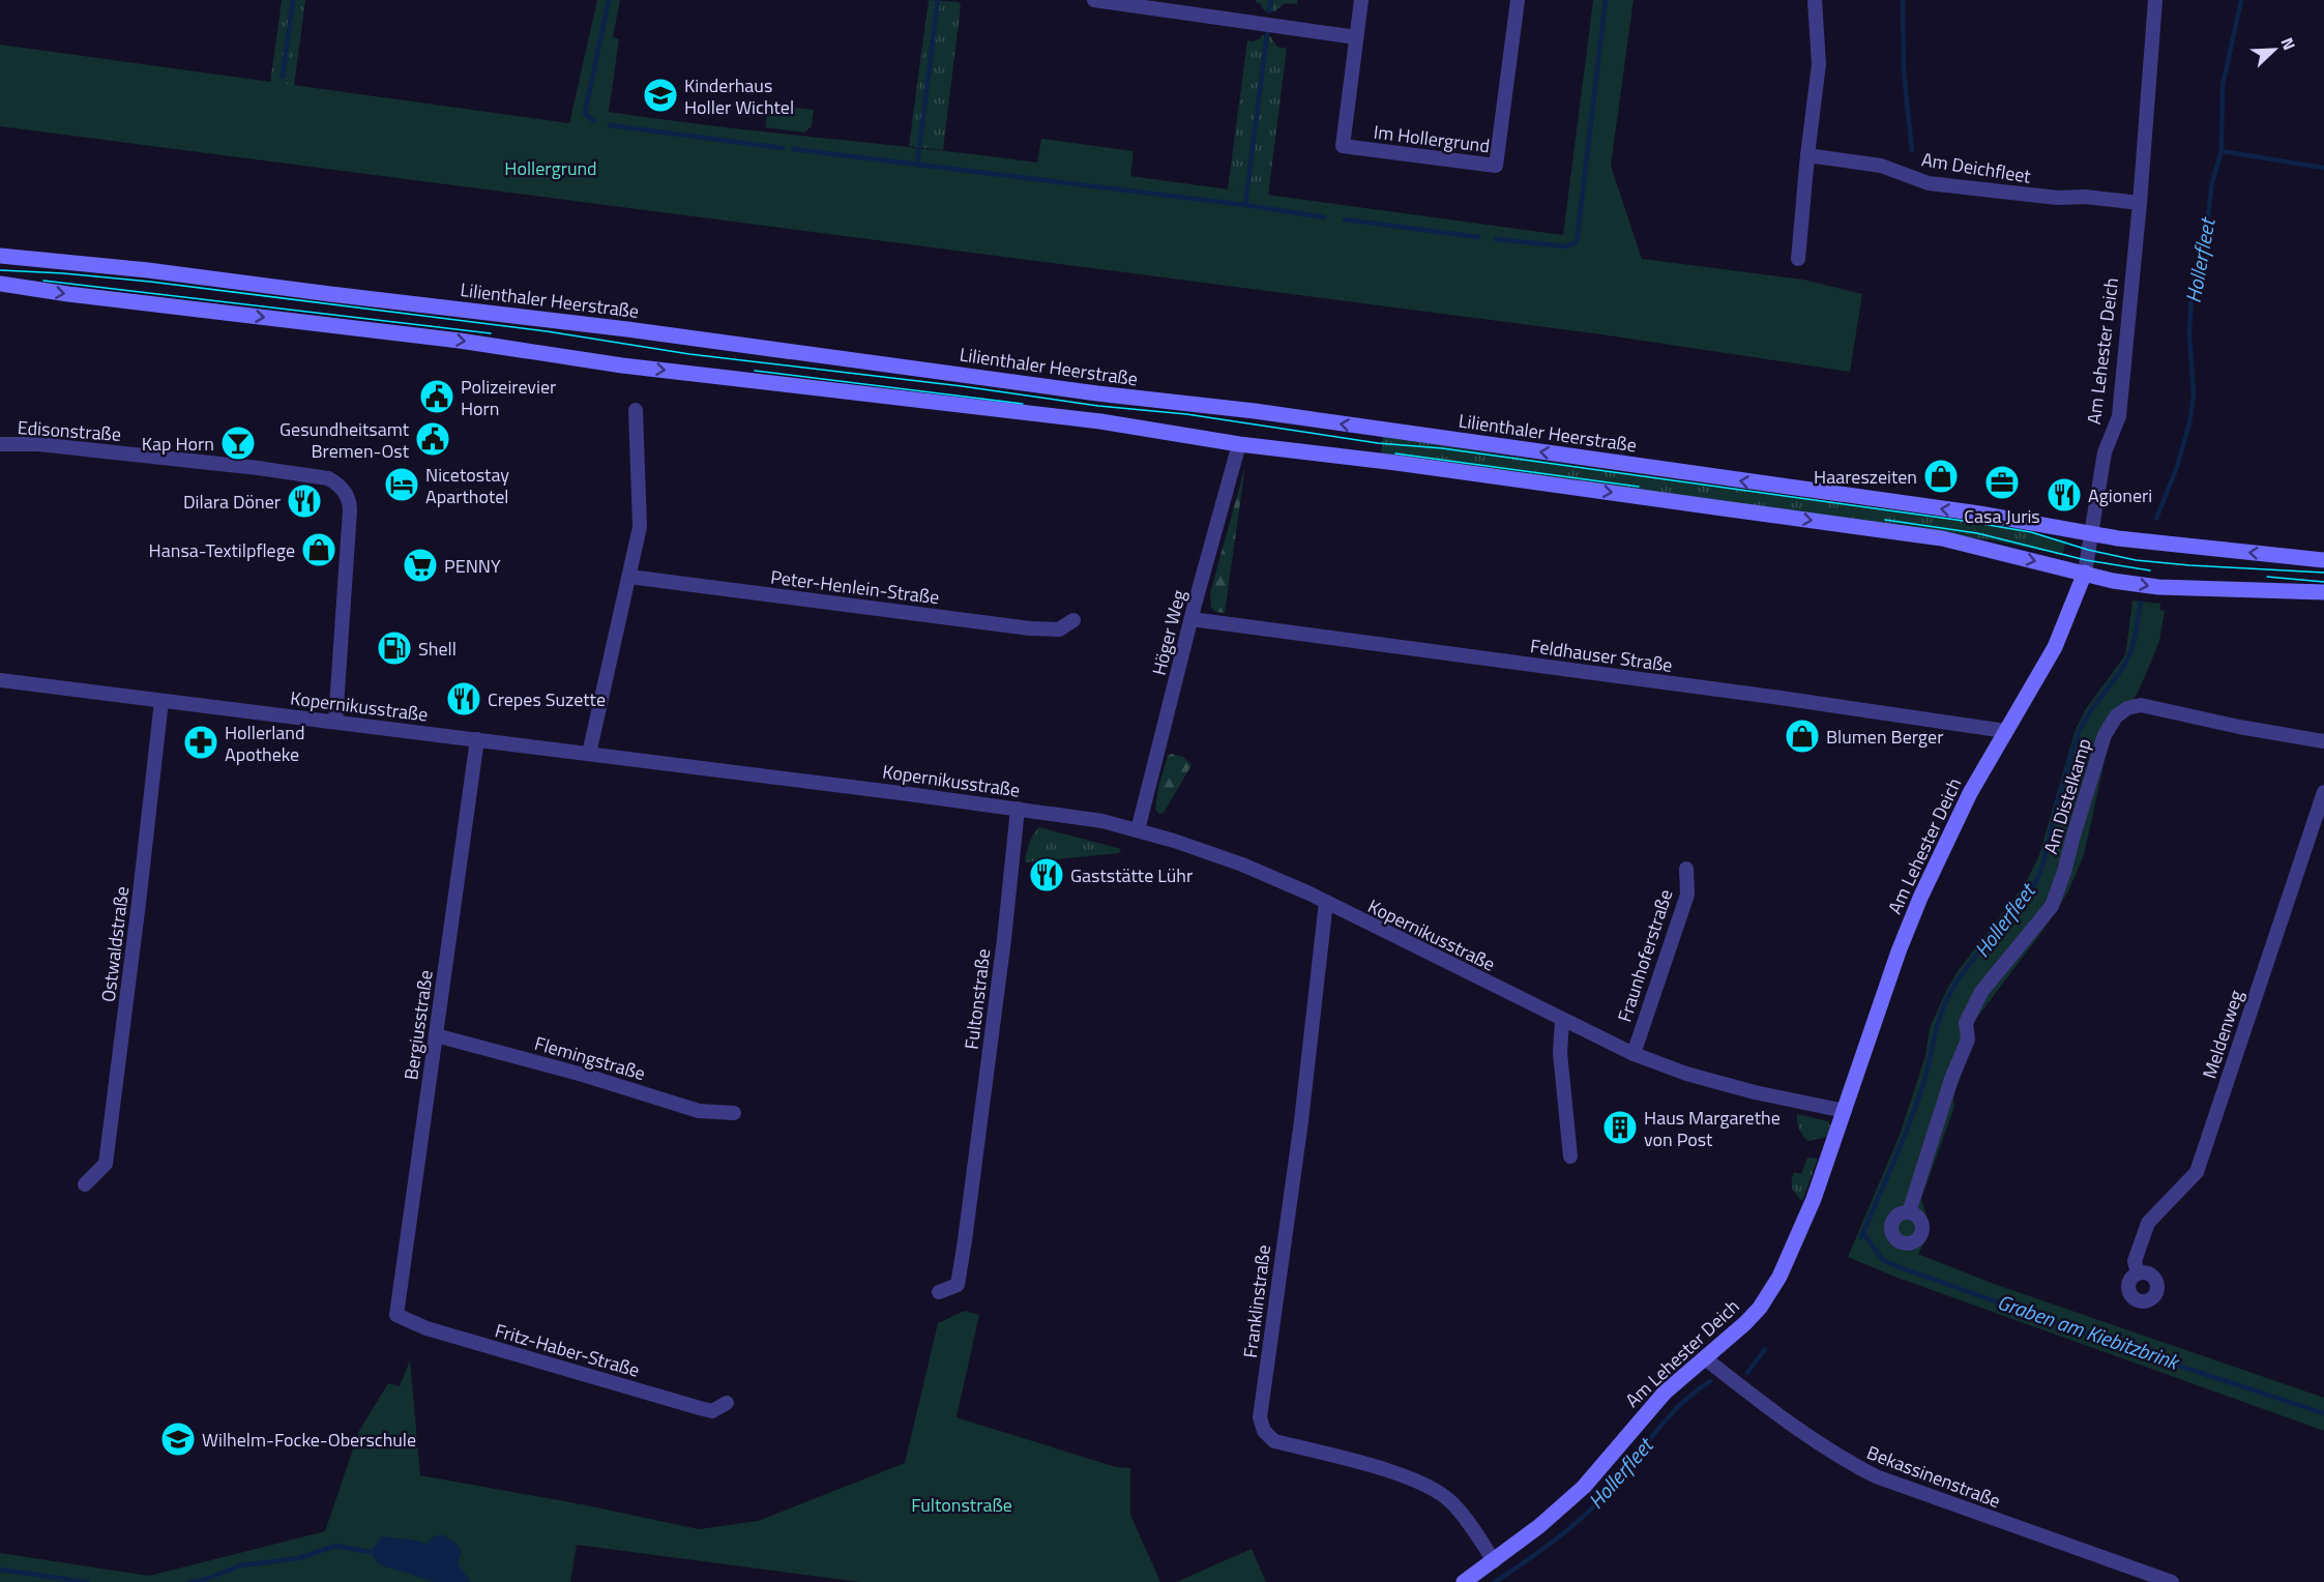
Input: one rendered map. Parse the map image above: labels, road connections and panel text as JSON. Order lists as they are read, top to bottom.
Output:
{
  "streets": {
    "main road": ["Lilienthaler Heerstraße", "Am Lehester Deich"],
    "street": [
      "Im Hollergrund",
      "Am Deichfleet",
      "Edisonstraße",
      "Peter-Henlein-Straße",
      "Höger Weg",
      "Feldhauser Straße",
      "Kopernikusstraße",
      "Am Distelkamp",
      "Ostwaldstraße",
      "Fraunhoferstraße",
      "Fultonstraße",
      "Bergiusstraße",
      "Meldenweg",
      "Flemingstraße",
      "Franklinstraße",
      "Fritz-Haber-Straße",
      "Bekassinenstraße"
    ]
  },
  "crossings": [
    ["Am Deichfleet", "Am Lehester Deich"],
    ["Lilienthaler Heerstraße", "Am Lehester Deich"],
    ["Am Lehester Deich", "Feldhauser Straße"],
    ["Am Lehester Deich", "Kopernikusstraße"],
    ["Am Lehester Deich", "Franklinstraße"],
    ["Am Lehester Deich", "Bekassinenstraße"],
    ["Edisonstraße", "Kopernikusstraße"],
    ["Höger Weg", "Feldhauser Straße"],
    ["Höger Weg", "Kopernikusstraße"],
    ["Kopernikusstraße", "Ostwaldstraße"],
    ["Kopernikusstraße", "Fraunhoferstraße"],
    ["Kopernikusstraße", "Fultonstraße"],
    ["Kopernikusstraße", "Bergiusstraße"],
    ["Kopernikusstraße", "Franklinstraße"],
    ["Bergiusstraße", "Flemingstraße"],
    ["Bergiusstraße", "Fritz-Haber-Straße"]
  ],
  "water": ["Hollerfleet", "Graben am Kiebitzbrink"],
  "parks": ["Hollergrund", "Fultonstraße"],
  "places": {
    "school or university": ["Kinderhaus Holler Wichtel", "Wilhelm-Focke-Oberschule"],
    "public building": ["Polizeirevier Horn", "Gesundheitsamt Bremen-Ost"],
    "bar": ["Kap Horn"],
    "shop": ["Haareszeiten", "Hansa-Textilpflege", "Blumen Berger"],
    "office": ["Casa Juris"],
    "hotel": ["Nicetostay Aparthotel"],
    "restaurant": [
      "Agioneri",
      "Dilara Döner",
      "Crepes Suzette",
      "Gaststätte Lühr"
    ],
    "supermarket": ["PENNY"],
    "fuel station": ["Shell"],
    "pharmacy": ["Hollerland Apotheke"],
    "building": ["Haus Margarethe von Post"]
  },
  "north": "top right"
}
